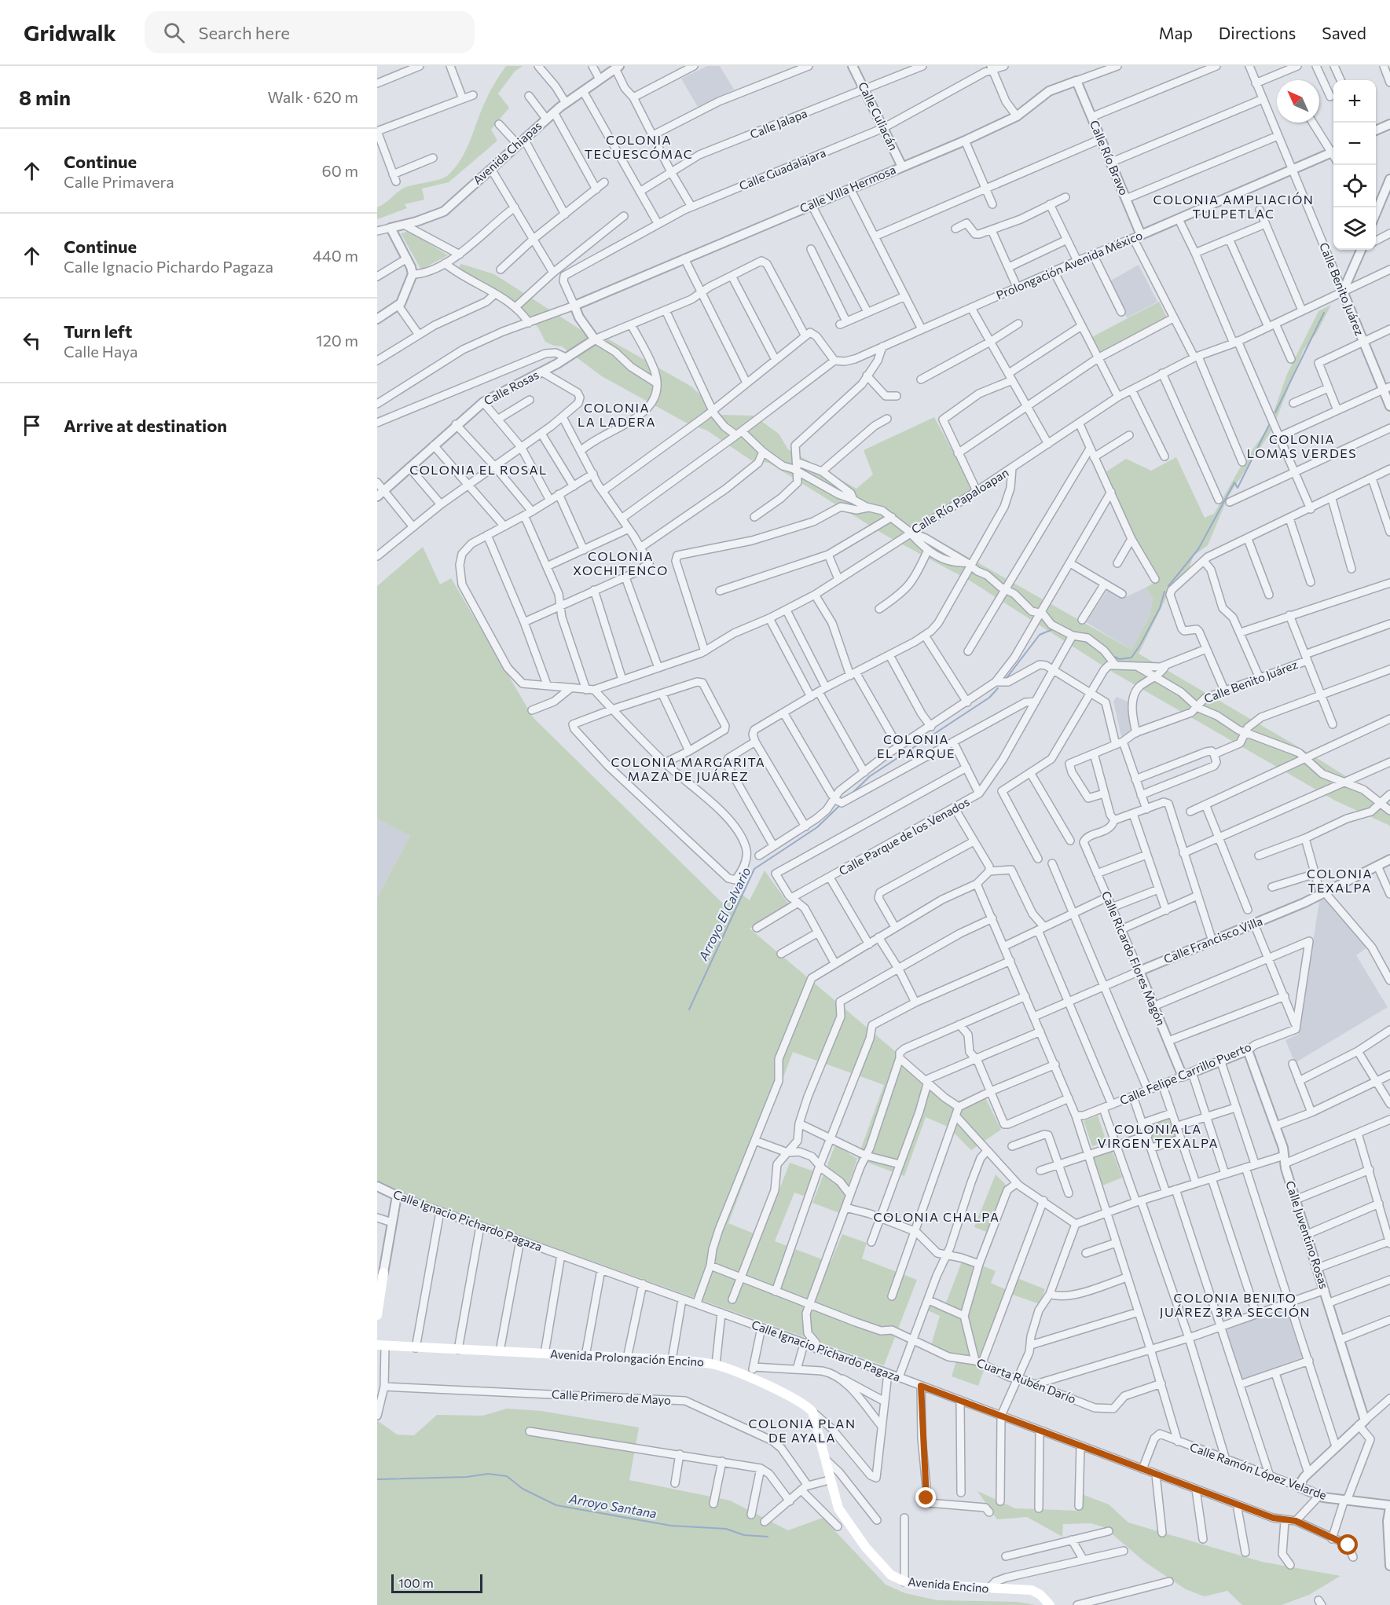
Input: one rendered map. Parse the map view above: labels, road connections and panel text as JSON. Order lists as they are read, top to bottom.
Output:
{
  "streets": {
    "main road": ["Avenida Prolongación Encino", "Avenida Encino"],
    "street": [
      "Calle Culiacán",
      "Calle Jalapa",
      "Avenida Chiapas",
      "Calle Río Bravo",
      "Calle Guadalajara",
      "Calle Villa Hermosa",
      "Prolongación Avenida México",
      "Calle Benito Juárez",
      "Calle Rosas",
      "Calle Río Papaloapan",
      "Calle Parque de los Venados",
      "Calle Francisco Villa",
      "Calle Ricardo Flores Magón",
      "Calle Felipe Carrillo Puerto",
      "Calle Ignacio Pichardo Pagaza",
      "Calle Juventino Rosas",
      "Cuarta Rubén Darío",
      "Calle Primero de Mayo",
      "Calle Ramón López Velarde"
    ]
  },
  "crossings": [
    ["Calle Culiacán", "Calle Jalapa"],
    ["Calle Culiacán", "Calle Guadalajara"],
    ["Calle Culiacán", "Calle Villa Hermosa"],
    ["Calle Río Bravo", "Calle Villa Hermosa"],
    ["Calle Río Bravo", "Prolongación Avenida México"],
    ["Calle Río Bravo", "Calle Río Papaloapan"],
    ["Calle Guadalajara", "Calle Villa Hermosa"],
    ["Prolongación Avenida México", "Calle Benito Juárez"],
    ["Calle Benito Juárez", "Calle Río Papaloapan"],
    ["Calle Francisco Villa", "Calle Ricardo Flores Magón"],
    ["Calle Ricardo Flores Magón", "Calle Felipe Carrillo Puerto"],
    ["Calle Felipe Carrillo Puerto", "Calle Juventino Rosas"],
    ["Calle Ignacio Pichardo Pagaza", "Calle Ramón López Velarde"]
  ],
  "districts": [
    "COLONIA TECUESCÓMAC",
    "COLONIA AMPLIACIÓN TULPETLAC",
    "COLONIA LA LADERA",
    "COLONIA LOMAS VERDES",
    "COLONIA EL ROSAL",
    "COLONIA XOCHITENCO",
    "COLONIA EL PARQUE",
    "COLONIA MARGARITA MAZA DE JUÁREZ",
    "COLONIA TEXALPA",
    "COLONIA LA VIRGEN TEXALPA",
    "COLONIA CHALPA",
    "COLONIA BENITO JUÁREZ 3RA SECCIÓN",
    "COLONIA PLAN DE AYALA"
  ],
  "water": ["Arroyo El Calvario", "Arroyo Santana"],
  "scale_bar": "100 m",
  "north": "top left",
  "page": {
    "header": "Gridwalk",
    "search": "Search here",
    "nav": ["Map", "Directions", "Saved"],
    "heading": ["8 min", "Walk · 620 m"],
    "map_buttons": ["+", "−"],
    "list": [
      ["Continue", "Calle Primavera", "60 m"],
      ["Continue", "Calle Ignacio Pichardo Pagaza", "440 m"],
      ["Turn left", "Calle Haya", "120 m"],
      "Arrive at destination"
    ],
    "scale": "100 m"
  }
}
